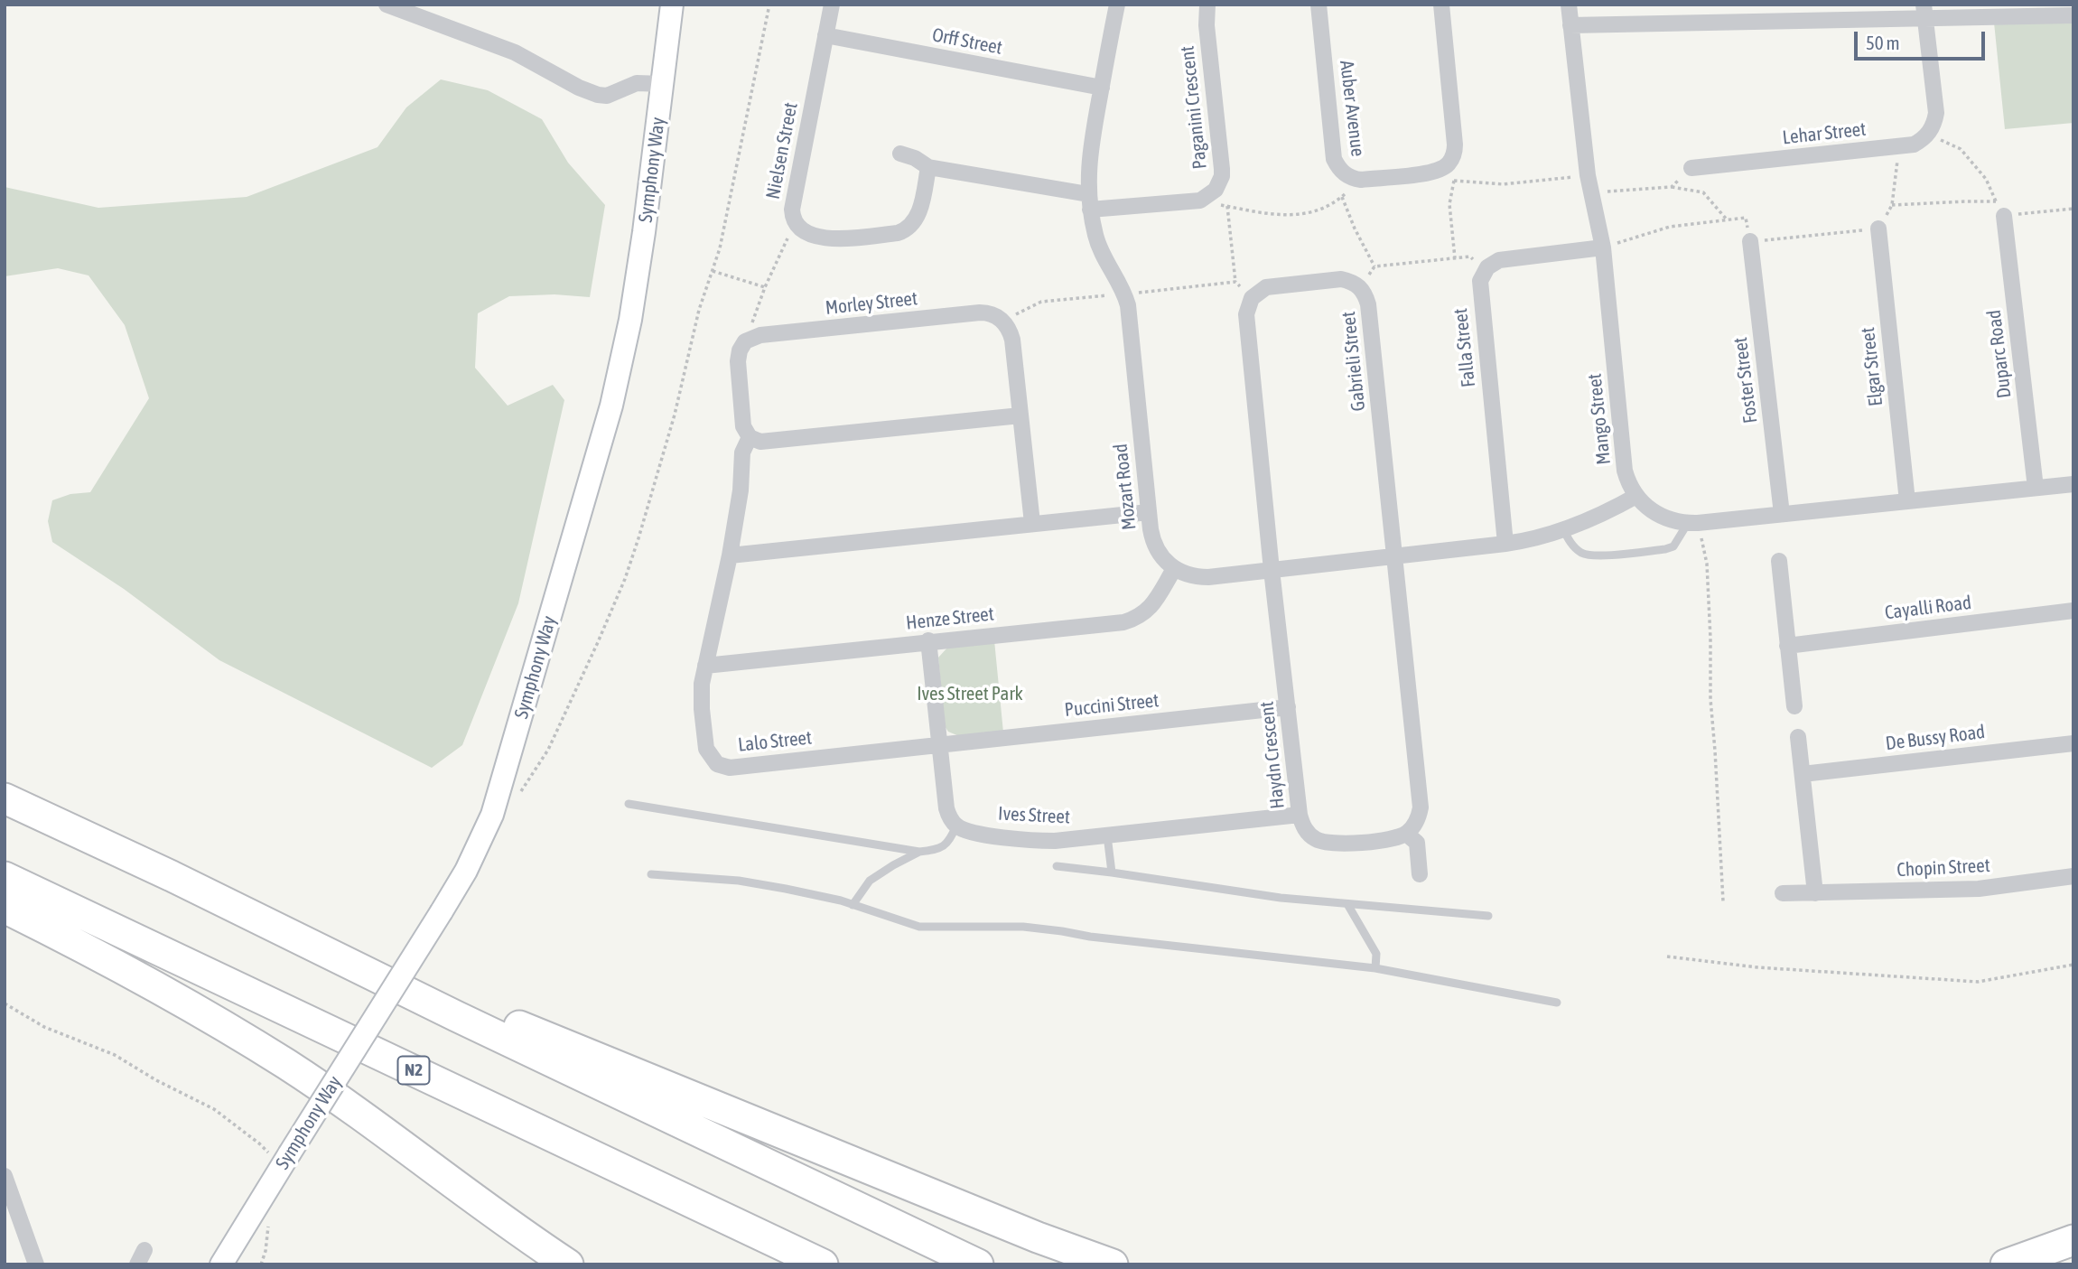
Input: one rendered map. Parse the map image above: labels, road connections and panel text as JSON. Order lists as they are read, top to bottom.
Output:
{
  "streets": {
    "highway": ["N2"],
    "main road": ["Symphony Way"],
    "street": [
      "Orff Street",
      "Paganini Crescent",
      "Auber Avenue",
      "Lehar Street",
      "Nielsen Street",
      "Morley Street",
      "Falla Street",
      "Duparc Road",
      "Gabrieli Street",
      "Elgar Street",
      "Foster Street",
      "Mango Street",
      "Mozart Road",
      "Cayalli Road",
      "Henze Street",
      "Puccini Street",
      "De Bussy Road",
      "Lalo Street",
      "Haydn Crescent",
      "Ives Street",
      "Chopin Street"
    ]
  },
  "crossings": [
    ["Orff Street", "Nielsen Street"],
    ["Orff Street", "Mozart Road"],
    ["Duparc Road", "Mango Street"],
    ["Gabrieli Street", "Haydn Crescent"],
    ["Elgar Street", "Mango Street"],
    ["Foster Street", "Mango Street"],
    ["Mozart Road", "Henze Street"],
    ["Henze Street", "Lalo Street"],
    ["Puccini Street", "Lalo Street"],
    ["Puccini Street", "Haydn Crescent"],
    ["Haydn Crescent", "Ives Street"]
  ],
  "parks": ["Ives Street Park"],
  "scale_bar": "50 m"
}
